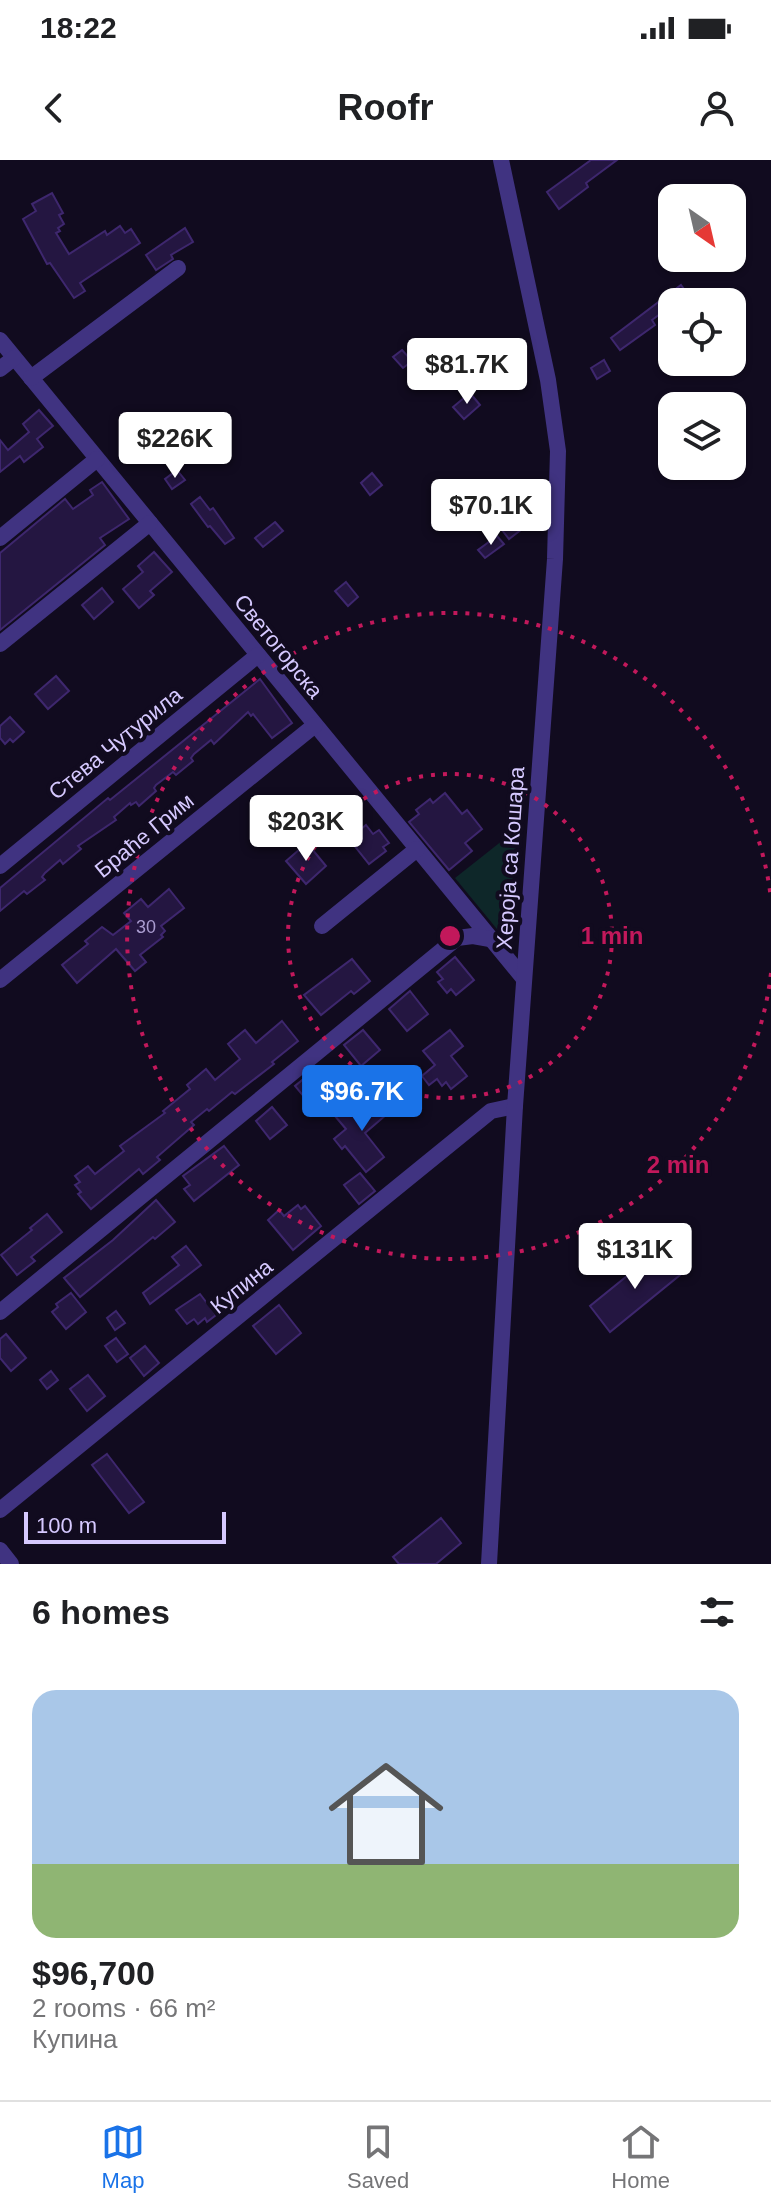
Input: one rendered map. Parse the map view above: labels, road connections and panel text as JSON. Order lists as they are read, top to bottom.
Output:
{
  "streets": {
    "street": [
      "Светогорска",
      "Стева Чутурила",
      "Браће Грим",
      "Хероја са Кошара",
      "Купина"
    ]
  },
  "crossings": [
    ["Светогорска", "Стева Чутурила"],
    ["Светогорска", "Браће Грим"],
    ["Светогорска", "Хероја са Кошара"],
    ["Хероја са Кошара", "Купина"]
  ],
  "house_numbers": ["30"],
  "scale_bar": "100 m",
  "north": "bottom right",
  "page": {
    "status": "18:22",
    "header": "Roofr",
    "price": [
      "$81.7K",
      "$226K",
      "$70.1K",
      "$203K",
      "$96.7K",
      "$131K"
    ],
    "scale": "100 m",
    "heading": "6 homes",
    "list": [
      {
        "name": "$96,700",
        "note": "2 rooms · 66 m² · Купина"
      }
    ],
    "tabs": ["Map", "Saved", "Home"]
  },
  "rings": ["1 min", "2 min"]
}
